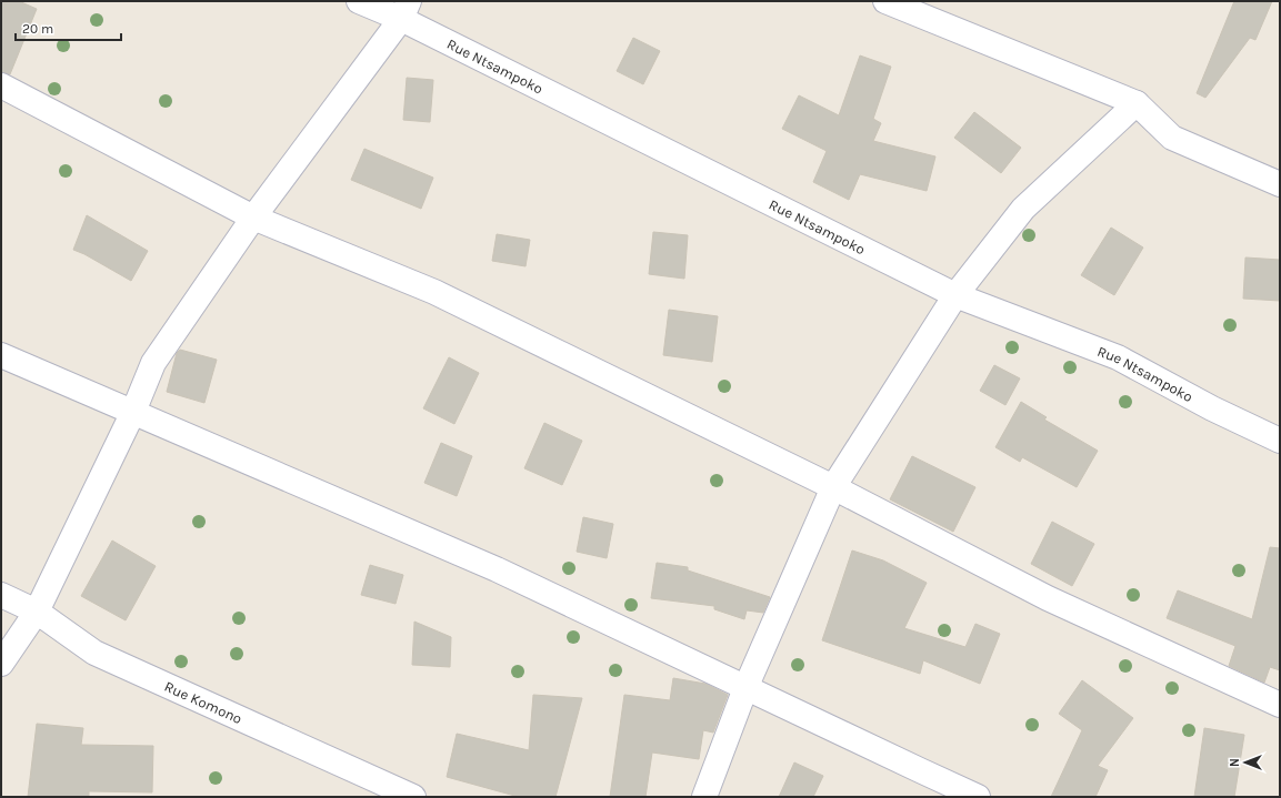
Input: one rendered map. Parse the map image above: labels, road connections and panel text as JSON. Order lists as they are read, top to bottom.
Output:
{
  "streets": {
    "street": ["Rue Ntsampoko", "Rue Komono"]
  },
  "scale_bar": "20 m",
  "north": "left"
}
